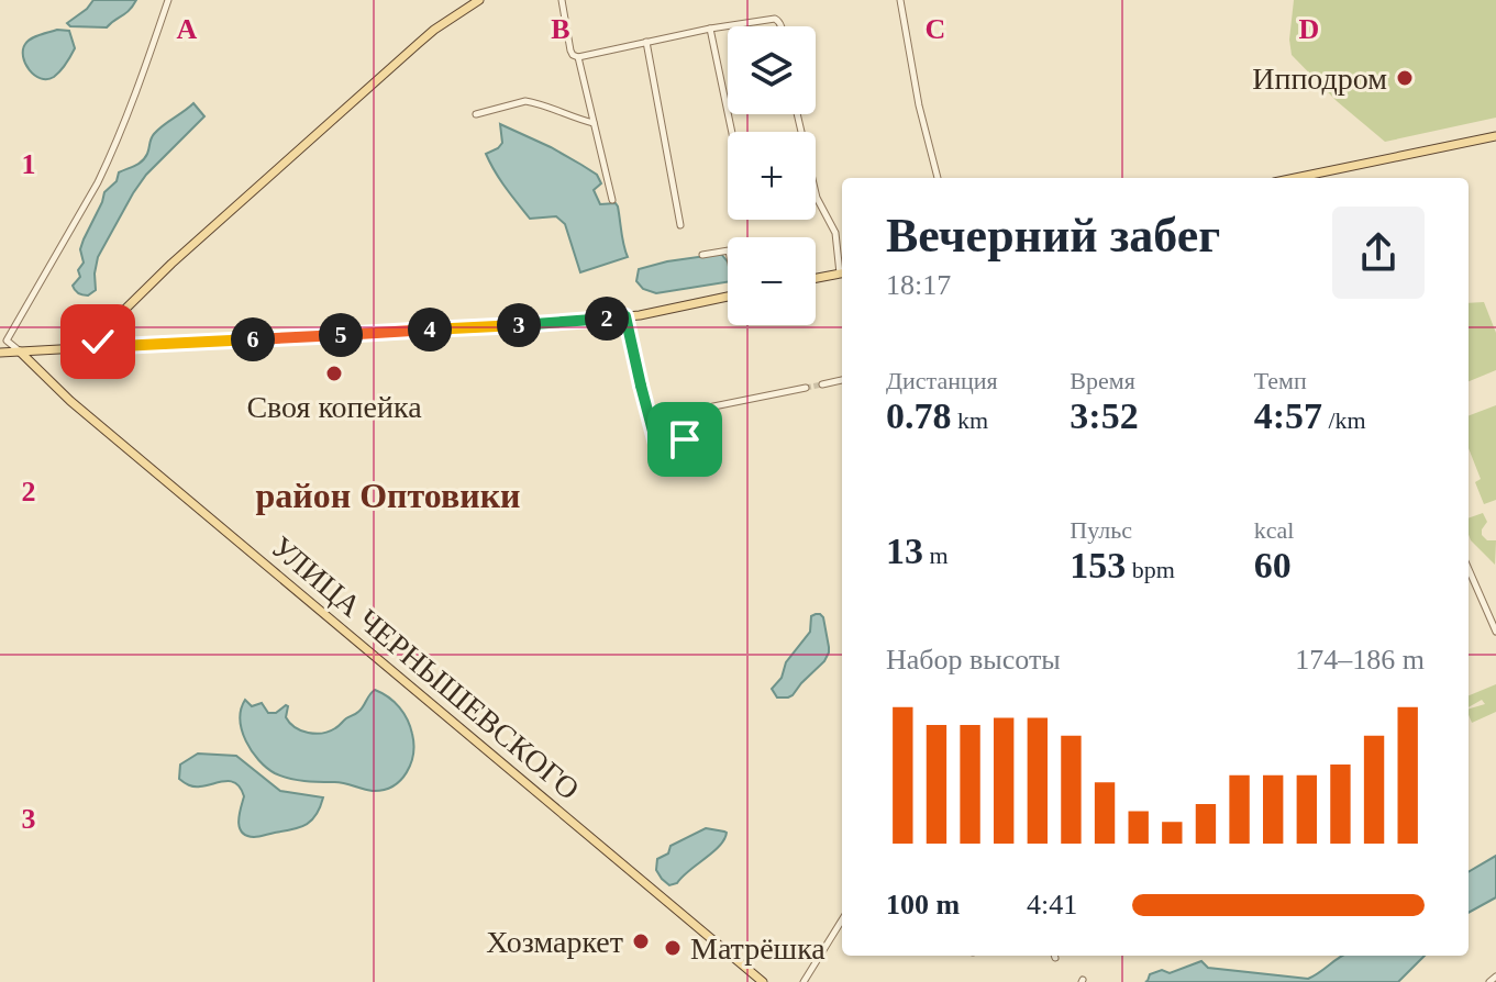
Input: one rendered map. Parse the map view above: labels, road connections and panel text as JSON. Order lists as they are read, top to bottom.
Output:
{
  "streets": {
    "main road": ["УЛИЦА ЧЕРНЫШЕВСКОГО"]
  },
  "districts": ["район Оптовики"],
  "places": [
    "Ипподром",
    "Своя копейка",
    "Хозмаркет",
    "Матрёшка"
  ],
  "page": {
    "map_buttons": ["+", "−"],
    "heading": ["Вечерний забег", "18:17"],
    "pins": [
      "2",
      "3",
      "4",
      "5",
      "6"
    ],
    "stats": [
      ["Дистанция", "0.78 km"],
      ["Время", "3:52"],
      ["Темп", "4:57 /km"],
      ["13 m"],
      ["Пульс", "153 bpm"],
      ["kcal", "60"]
    ],
    "chart": ["Набор высоты", "174–186 m"],
    "list": [
      {
        "name": "100 m",
        "note": "4:41"
      }
    ]
  },
  "grid": {
    "columns": [
      "A",
      "B",
      "C",
      "D"
    ],
    "rows": ["1", "2", "3"]
  }
}
